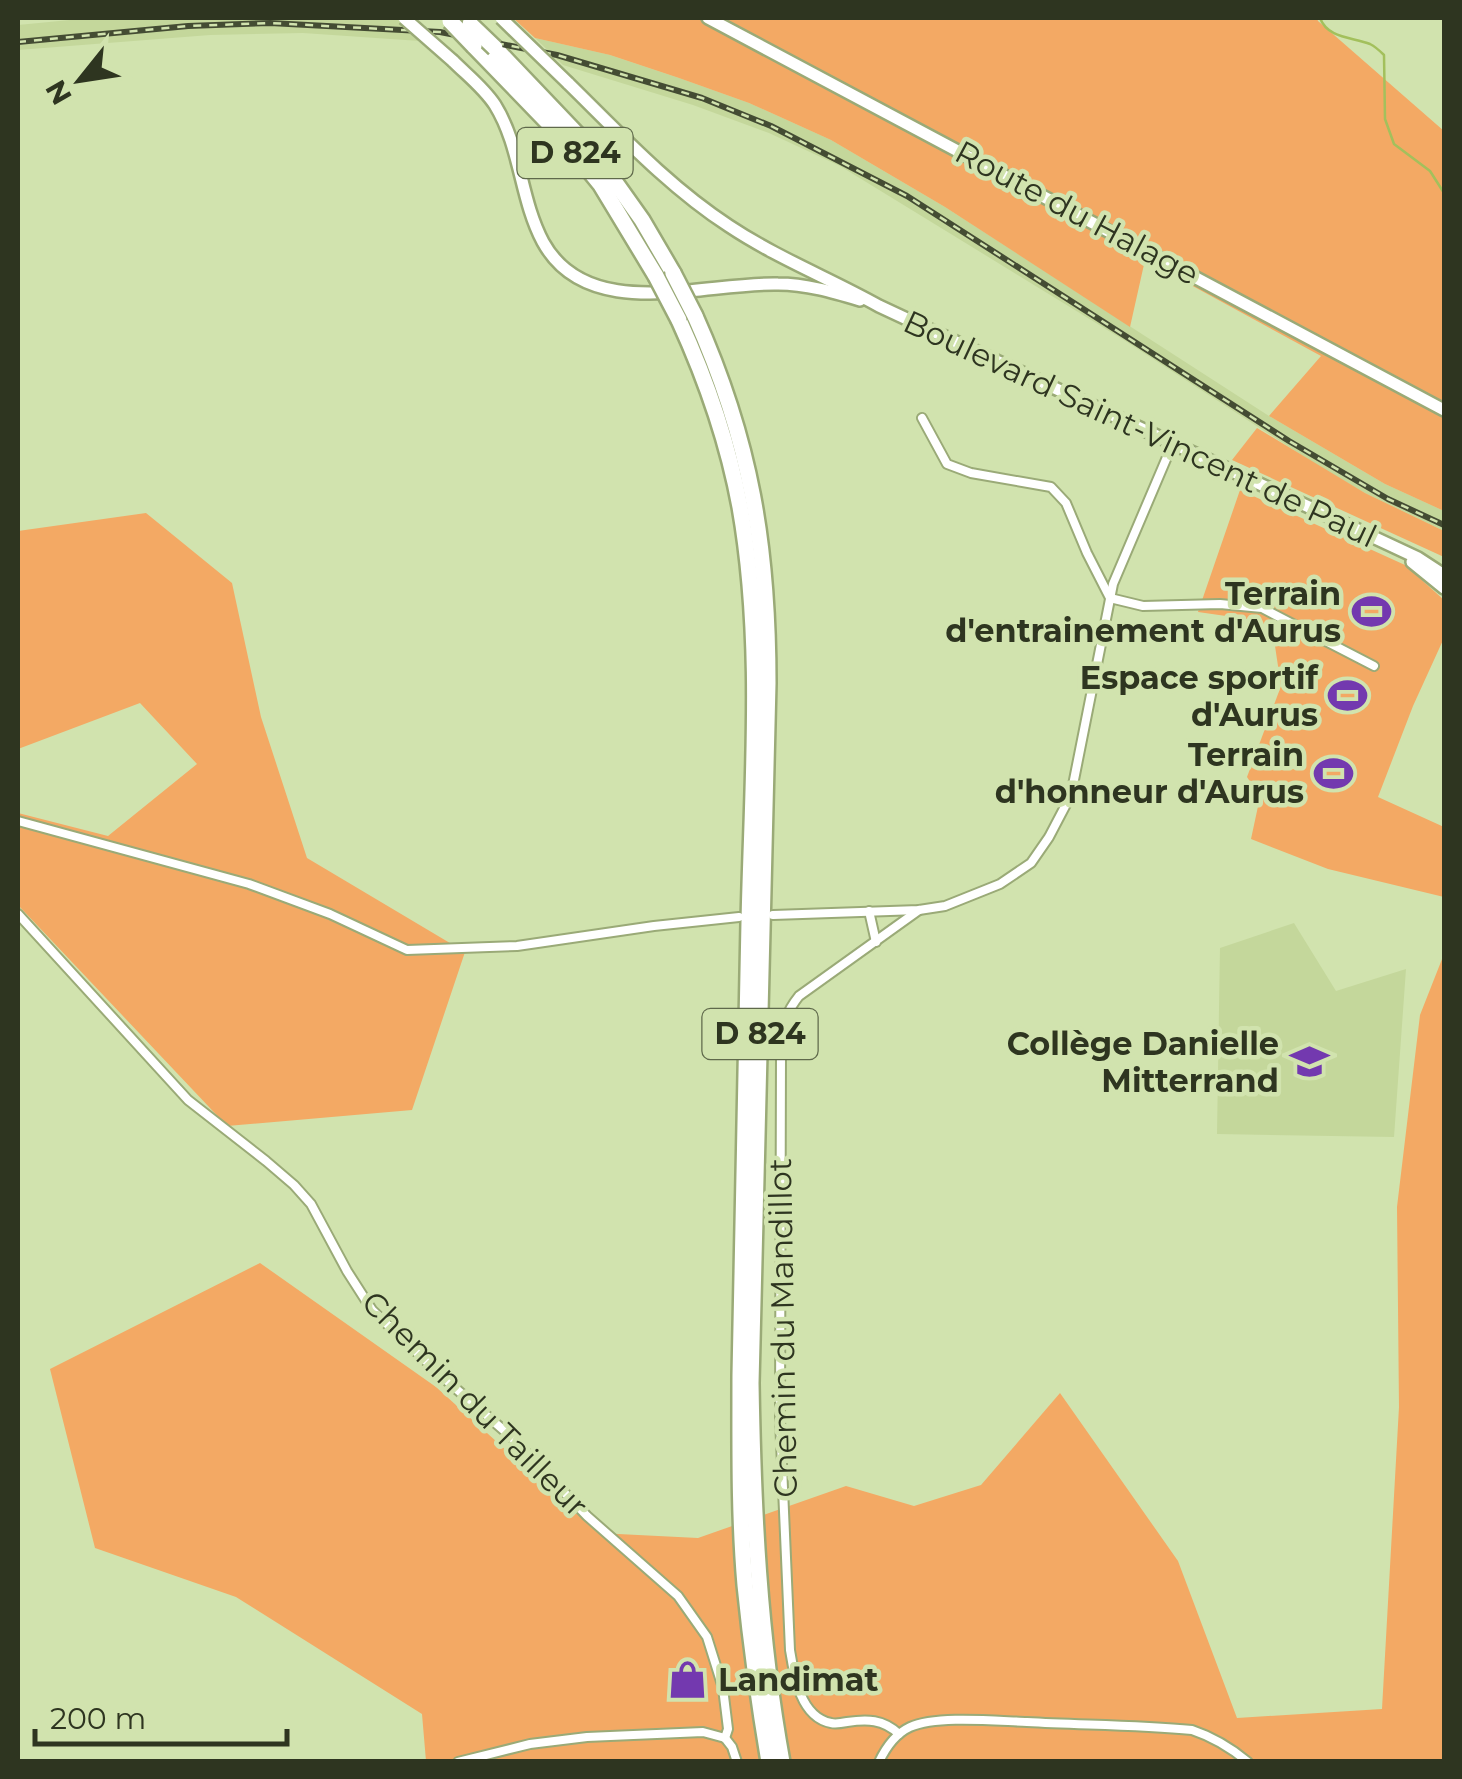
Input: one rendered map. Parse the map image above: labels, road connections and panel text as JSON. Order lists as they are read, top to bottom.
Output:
{
  "streets": {
    "highway": ["D 824"],
    "main road": ["Route du Halage", "Boulevard Saint-Vincent de Paul"],
    "street": ["Chemin du Mandillot", "Chemin du Tailleur"]
  },
  "places": {
    "sports": ["Terrain d'entrainement d'Aurus", "Espace sportif d'Aurus", "Terrain d'honneur d'Aurus"],
    "school or university": ["Collège Danielle Mitterrand"],
    "shop": ["Landimat"]
  },
  "scale_bar": "200 m",
  "north": "bottom left"
}
